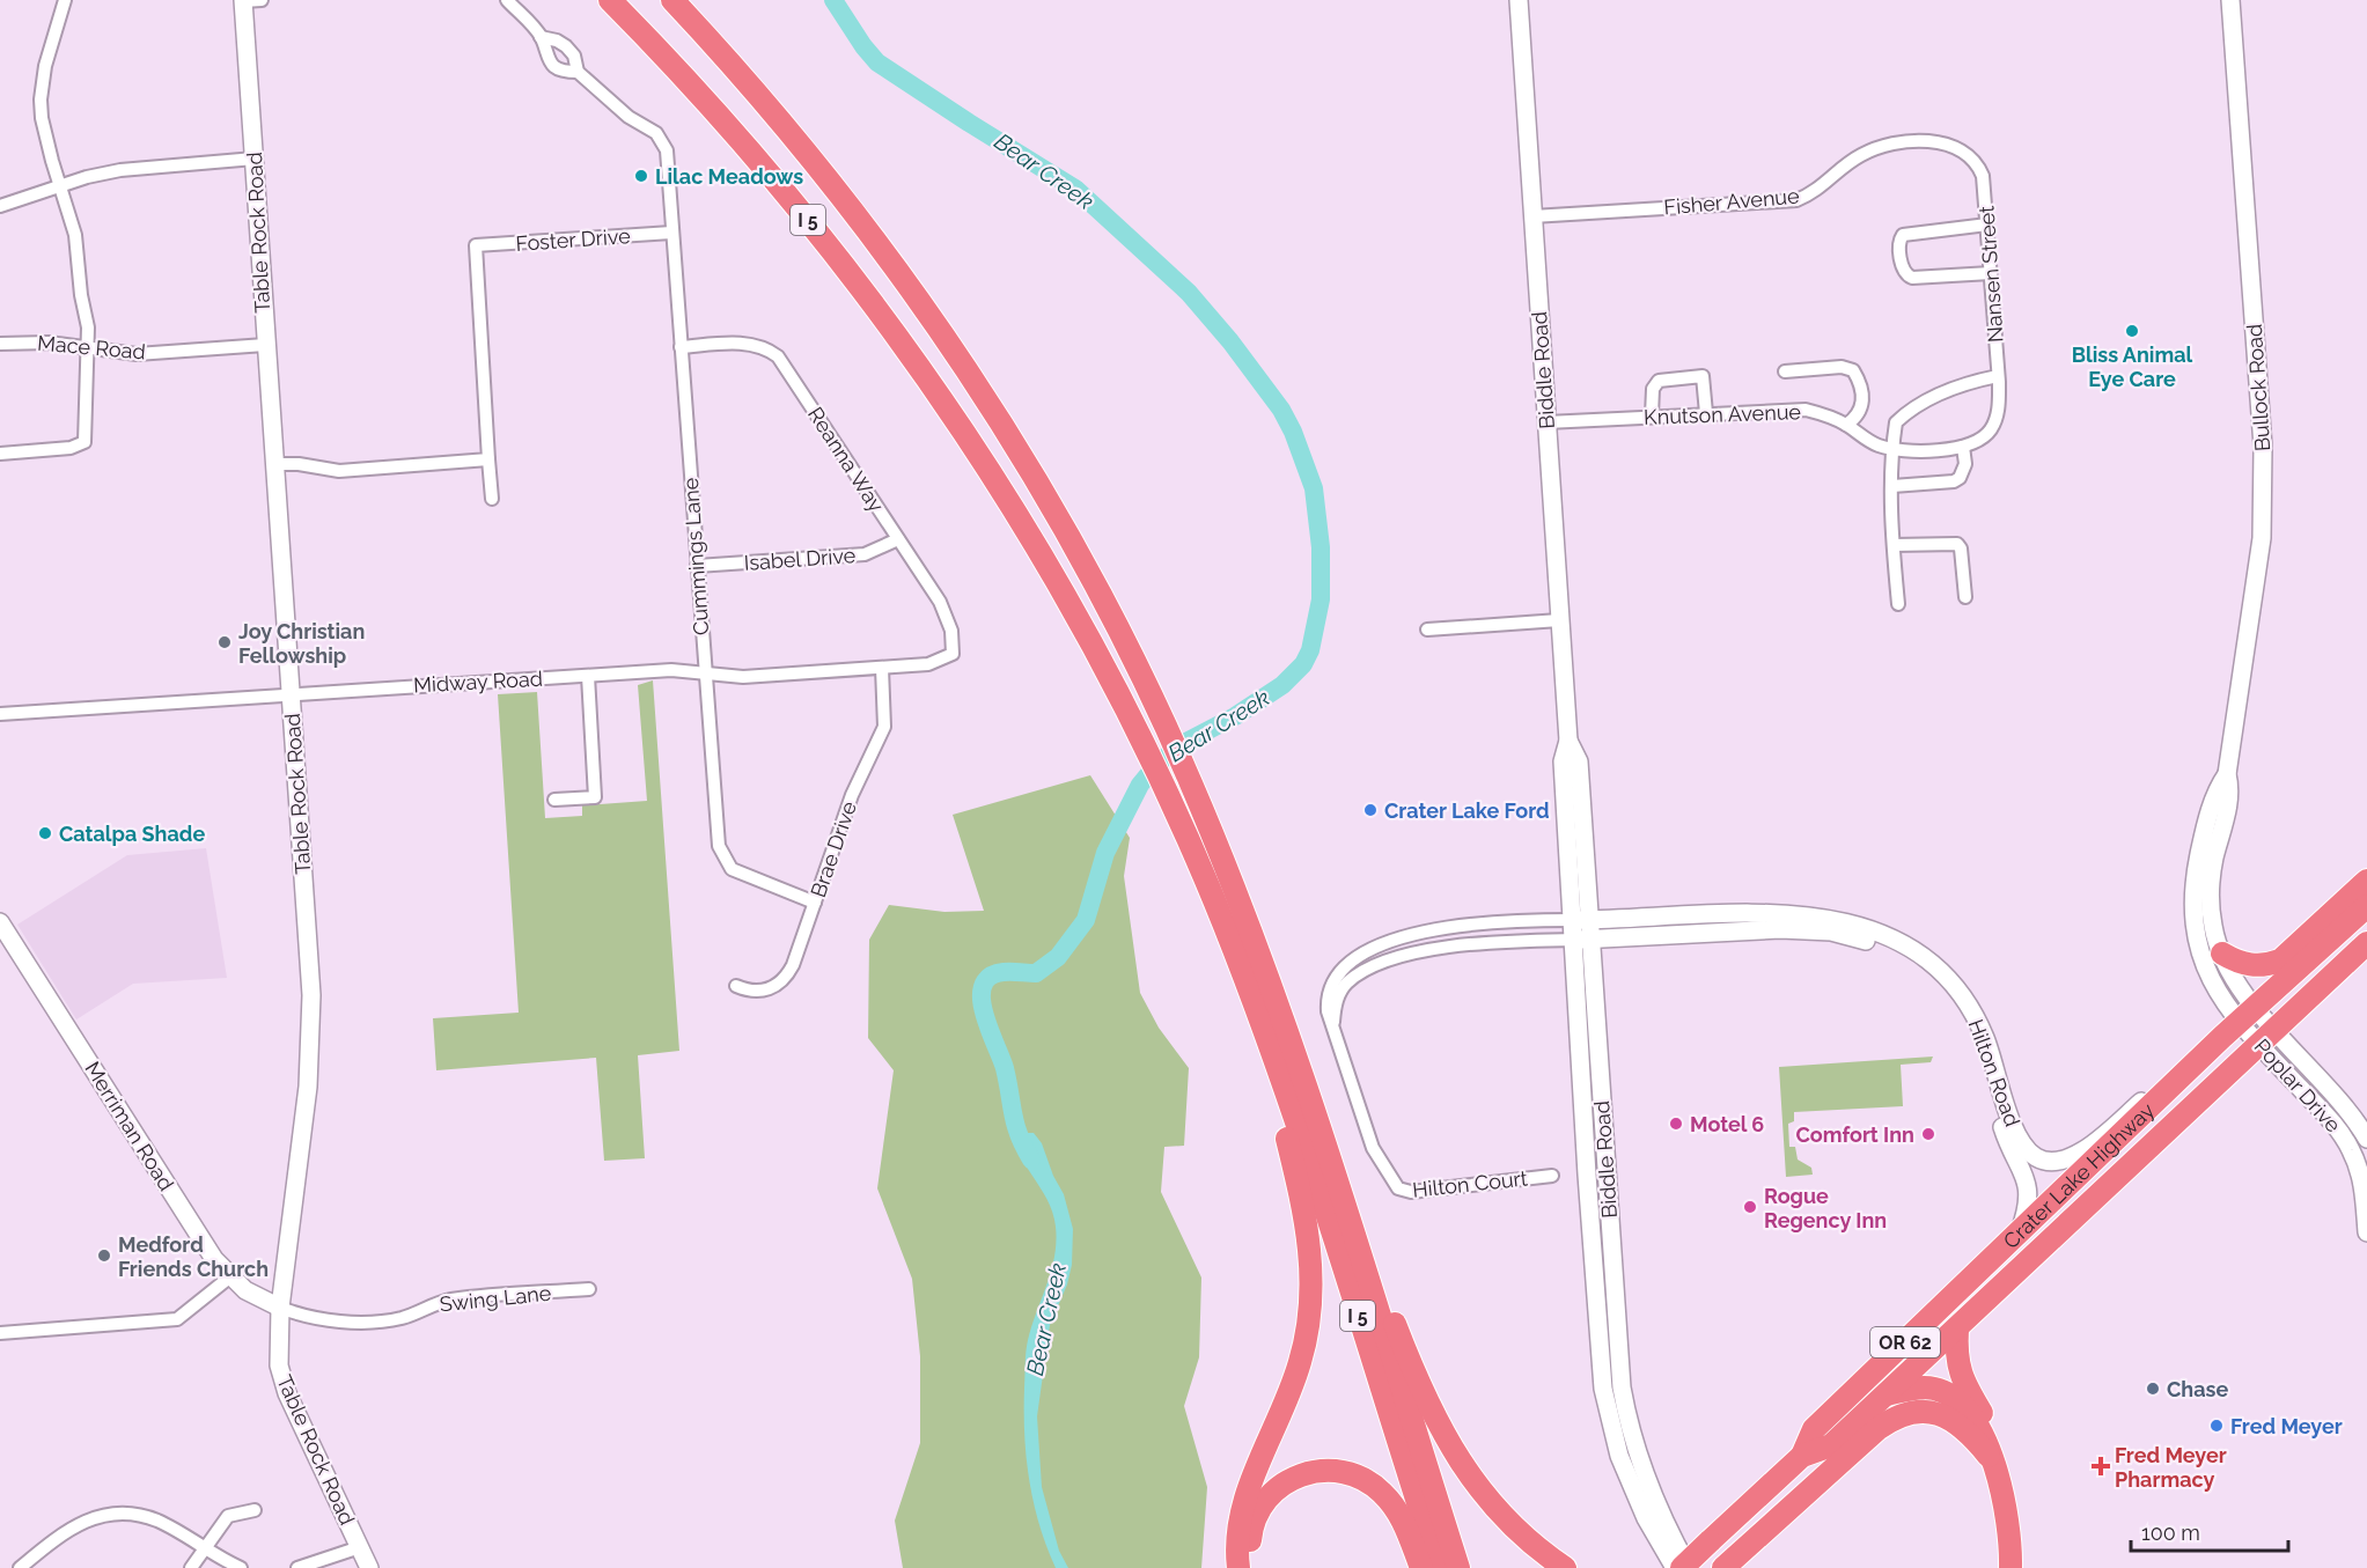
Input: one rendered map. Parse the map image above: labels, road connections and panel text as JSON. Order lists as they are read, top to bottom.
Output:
{
  "streets": {
    "highway": ["I 5", "Crater Lake Highway", "OR 62"],
    "main road": [
      "Table Rock Road",
      "Biddle Road",
      "Bullock Road",
      "Hilton Road",
      "Poplar Drive",
      "Merriman Road"
    ],
    "street": [
      "Fisher Avenue",
      "Foster Drive",
      "Nansen Street",
      "Mace Road",
      "Knutson Avenue",
      "Reanna Way",
      "Cummings Lane",
      "Isabel Drive",
      "Midway Road",
      "Brae Drive",
      "Hilton Court",
      "Swing Lane"
    ]
  },
  "crossings": [
    ["Fisher Avenue", "Nansen Street"],
    ["Fisher Avenue", "Biddle Road"],
    ["Table Rock Road", "Mace Road"],
    ["Table Rock Road", "Midway Road"],
    ["Table Rock Road", "Merriman Road"],
    ["Table Rock Road", "Swing Lane"],
    ["Foster Drive", "Cummings Lane"],
    ["Nansen Street", "Knutson Avenue"],
    ["Biddle Road", "Knutson Avenue"],
    ["Biddle Road", "Hilton Road"],
    ["Biddle Road", "Hilton Court"],
    ["Bullock Road", "Poplar Drive"],
    ["Bullock Road", "Crater Lake Highway"],
    ["Reanna Way", "Cummings Lane"],
    ["Reanna Way", "Isabel Drive"],
    ["Reanna Way", "Midway Road"],
    ["Cummings Lane", "Isabel Drive"],
    ["Cummings Lane", "Midway Road"],
    ["Cummings Lane", "Brae Drive"],
    ["Midway Road", "Brae Drive"],
    ["Hilton Road", "Crater Lake Highway"],
    ["Hilton Road", "Hilton Court"],
    ["Poplar Drive", "Crater Lake Highway"],
    ["Merriman Road", "Swing Lane"]
  ],
  "water": ["Bear Creek"],
  "places": {
    "other": [
      "Lilac Meadows",
      "Bliss Animal Eye Care",
      "Joy Christian Fellowship",
      "Crater Lake Ford",
      "Catalpa Shade",
      "Motel 6",
      "Comfort Inn",
      "Rogue Regency Inn",
      "Medford Friends Church",
      "Chase",
      "Fred Meyer"
    ],
    "health": ["Fred Meyer Pharmacy"]
  },
  "scale_bar": "100 m"
}
